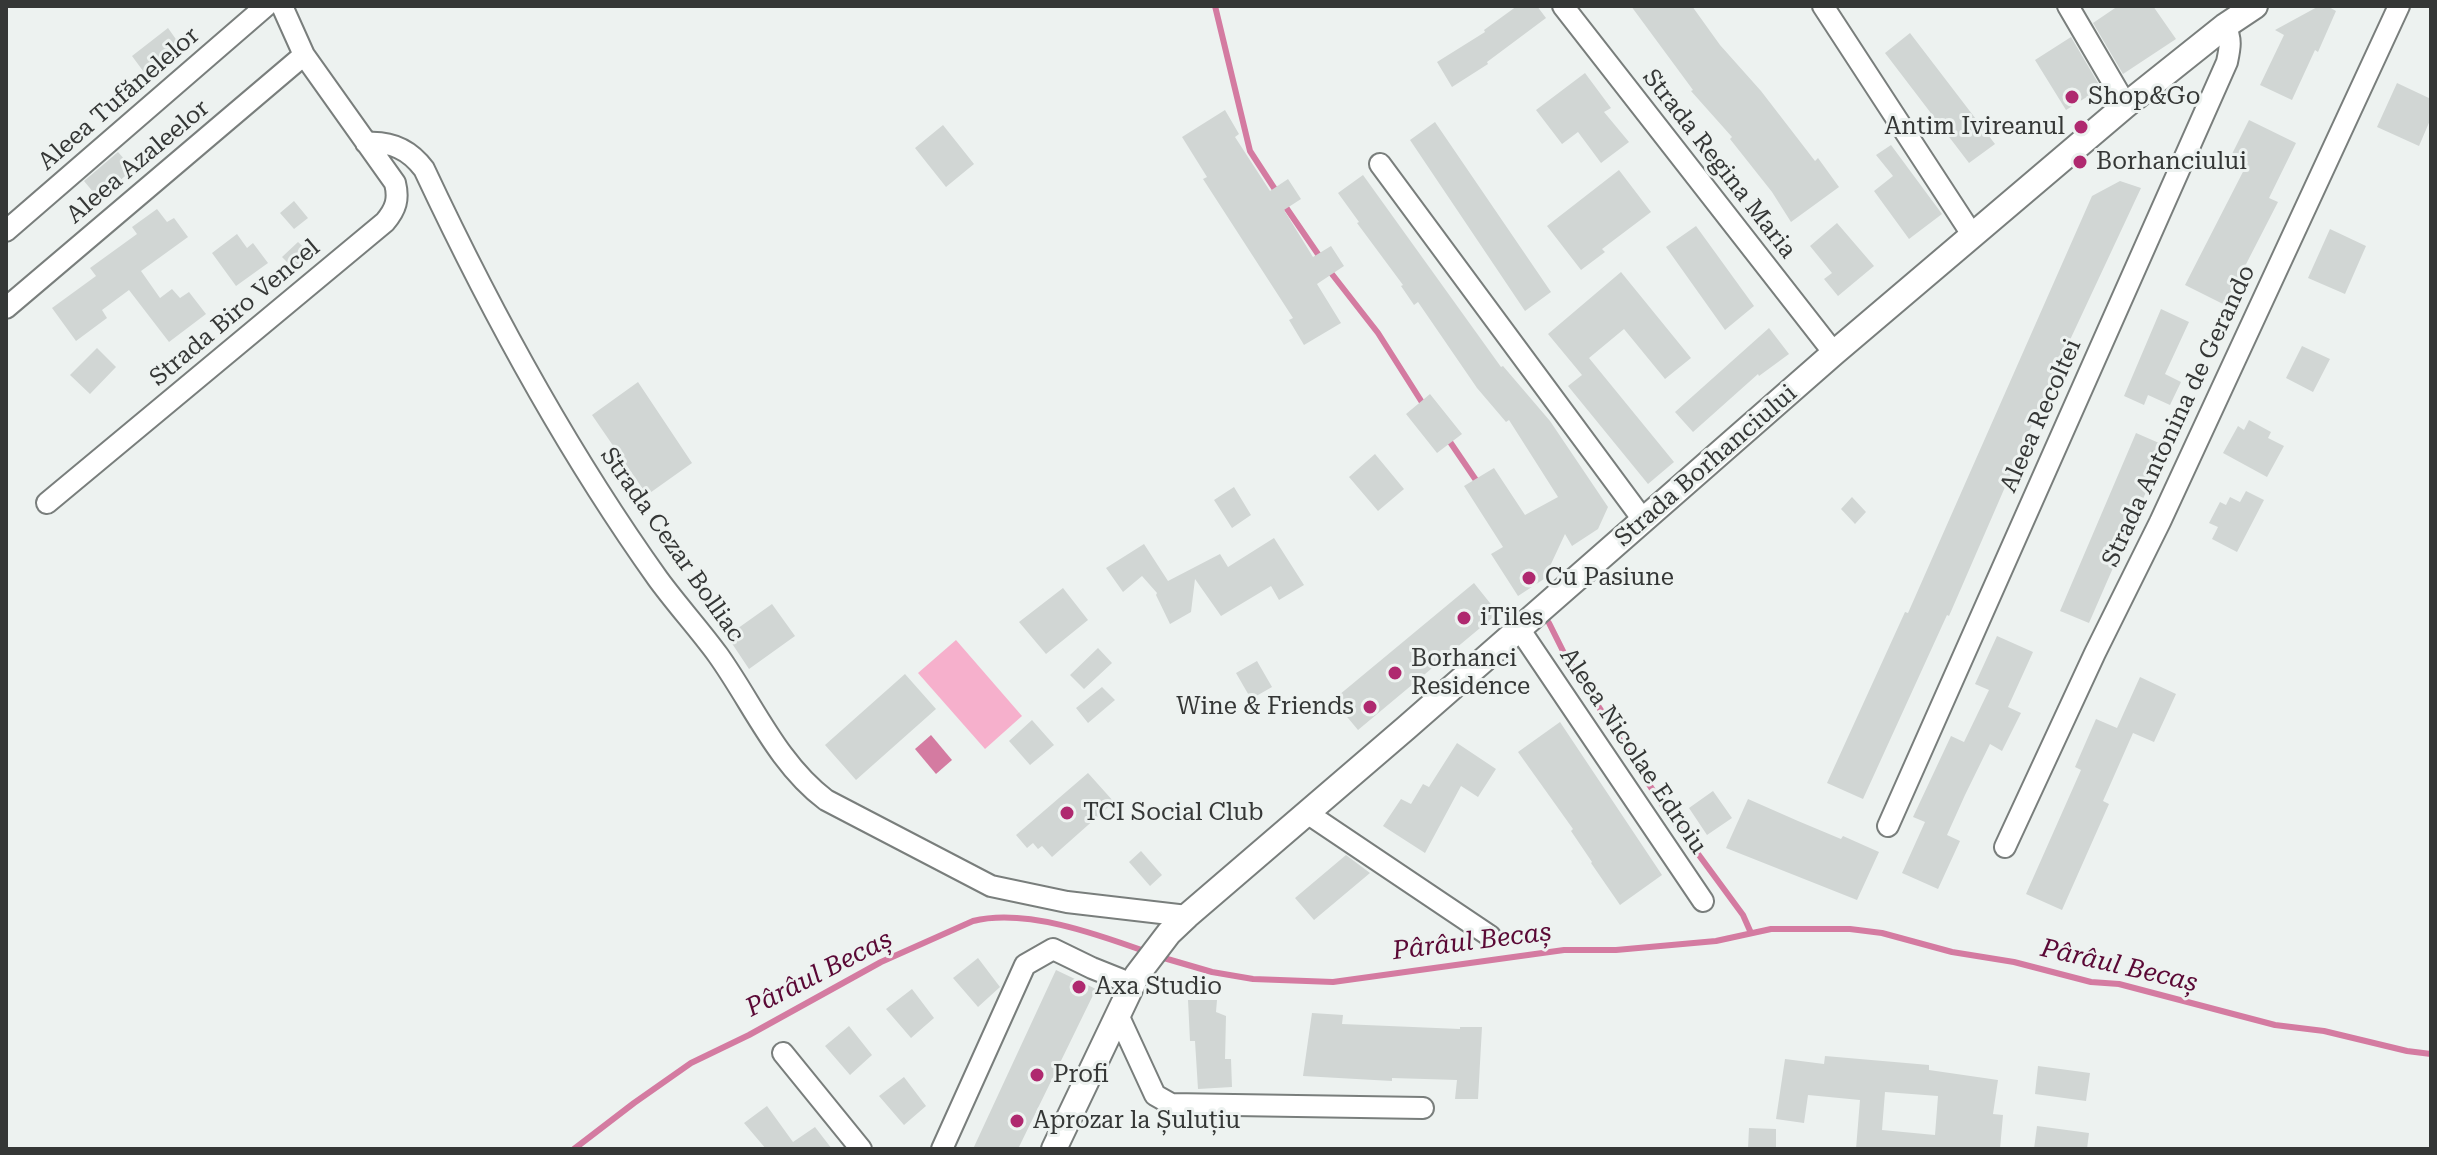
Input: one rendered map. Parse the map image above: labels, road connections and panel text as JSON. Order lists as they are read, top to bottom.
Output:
{
  "streets": {
    "main road": ["Strada Borhanciului"],
    "street": [
      "Aleea Tufănelelor",
      "Aleea Azaleelor",
      "Strada Regina Maria",
      "Strada Biro Vencel",
      "Aleea Recoltei",
      "Strada Antonina de Gerando",
      "Strada Cezar Bolliac",
      "Aleea Nicolae Edroiu"
    ]
  },
  "crossings": [
    ["Strada Regina Maria", "Strada Borhanciului"],
    ["Strada Biro Vencel", "Strada Cezar Bolliac"],
    ["Aleea Recoltei", "Strada Borhanciului"],
    ["Strada Borhanciului", "Strada Cezar Bolliac"],
    ["Strada Borhanciului", "Aleea Nicolae Edroiu"]
  ],
  "water": ["Pârâul Becaș"],
  "places": [
    "Shop&Go",
    "Antim Ivireanul",
    "Borhanciului",
    "Cu Pasiune",
    "iTiles",
    "Borhanci Residence",
    "Wine & Friends",
    "TCI Social Club",
    "Axa Studio",
    "Profi",
    "Aprozar la Șuluțiu"
  ]
}
